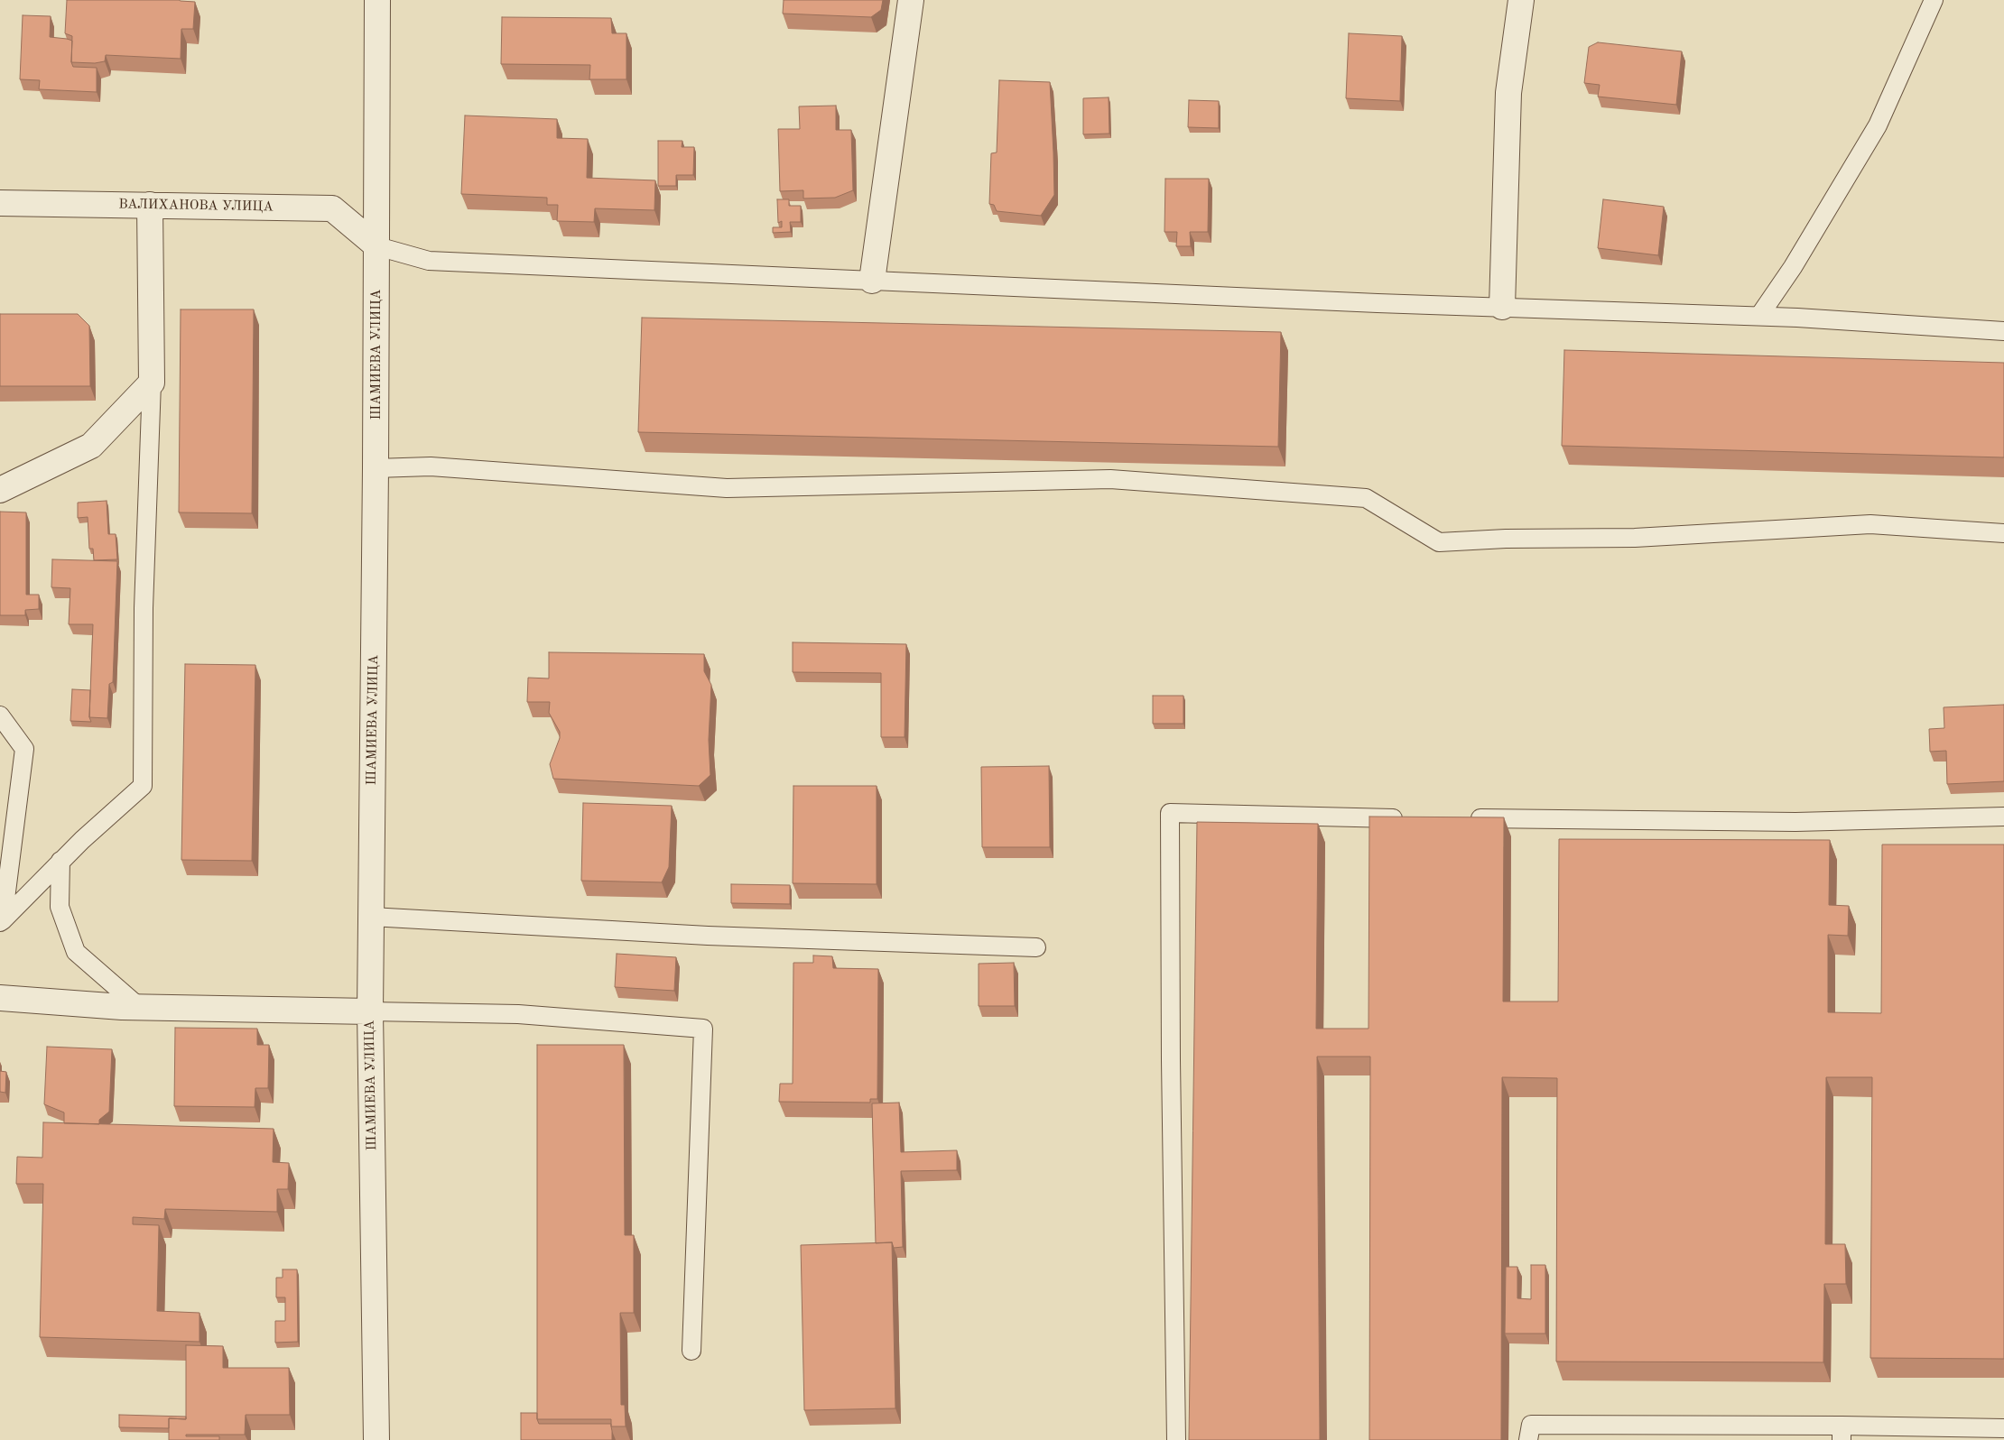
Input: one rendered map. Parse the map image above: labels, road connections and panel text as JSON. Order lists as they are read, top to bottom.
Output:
{
  "streets": {
    "street": ["ВАЛИХАНОВА УЛИЦА", "ШАМИЕВА УЛИЦА"]
  },
  "crossings": [
    ["ВАЛИХАНОВА УЛИЦА", "ШАМИЕВА УЛИЦА"]
  ]
}
